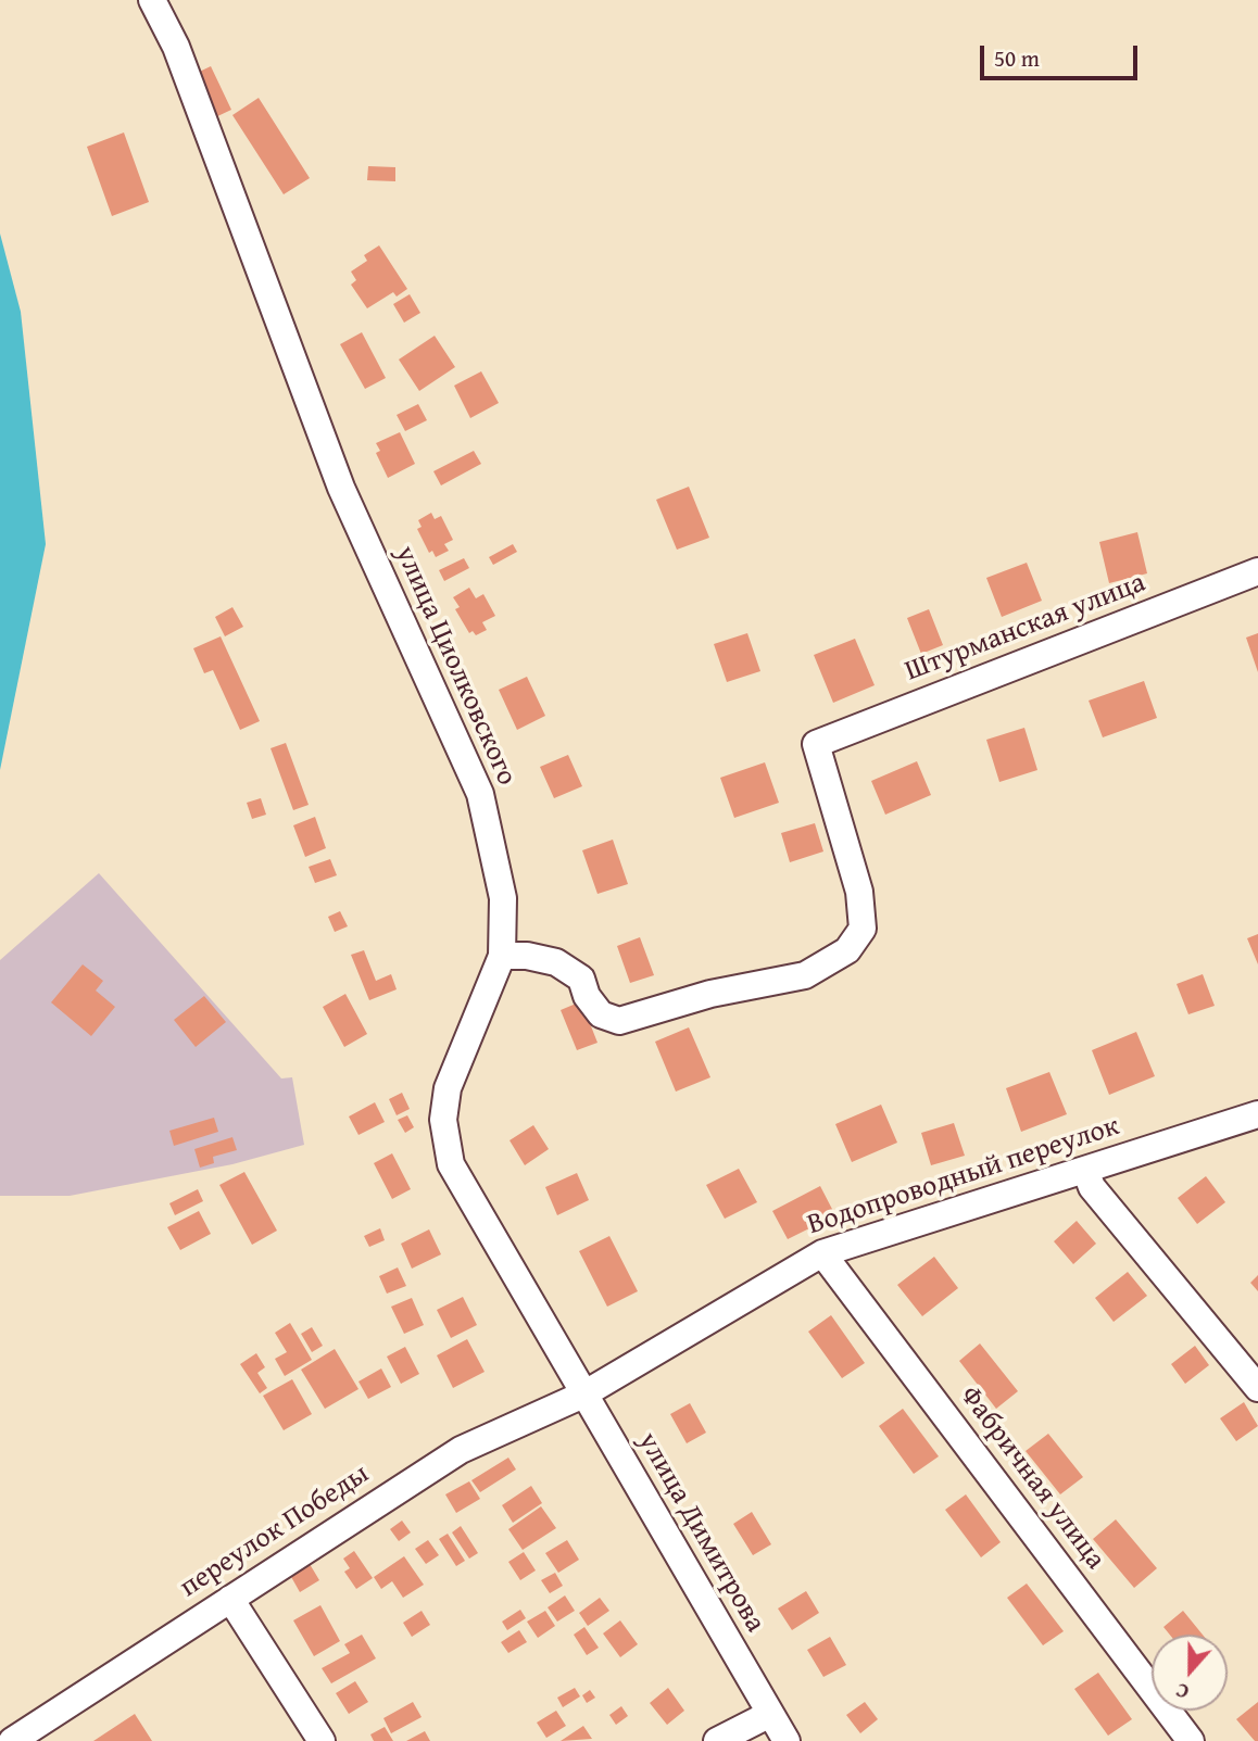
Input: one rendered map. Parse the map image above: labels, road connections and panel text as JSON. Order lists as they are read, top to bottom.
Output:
{
  "streets": {
    "street": [
      "Штурманская улица",
      "улица Циолковского",
      "Водопроводный переулок",
      "Фабричная улица",
      "переулок Победы",
      "улица Димитрова"
    ]
  },
  "crossings": [
    ["Штурманская улица", "улица Циолковского"],
    ["улица Циолковского", "улица Димитрова"],
    ["Водопроводный переулок", "Фабричная улица"],
    ["Водопроводный переулок", "переулок Победы"],
    ["Водопроводный переулок", "улица Димитрова"],
    ["переулок Победы", "улица Димитрова"]
  ],
  "scale_bar": "50 m",
  "north": "bottom"
}
